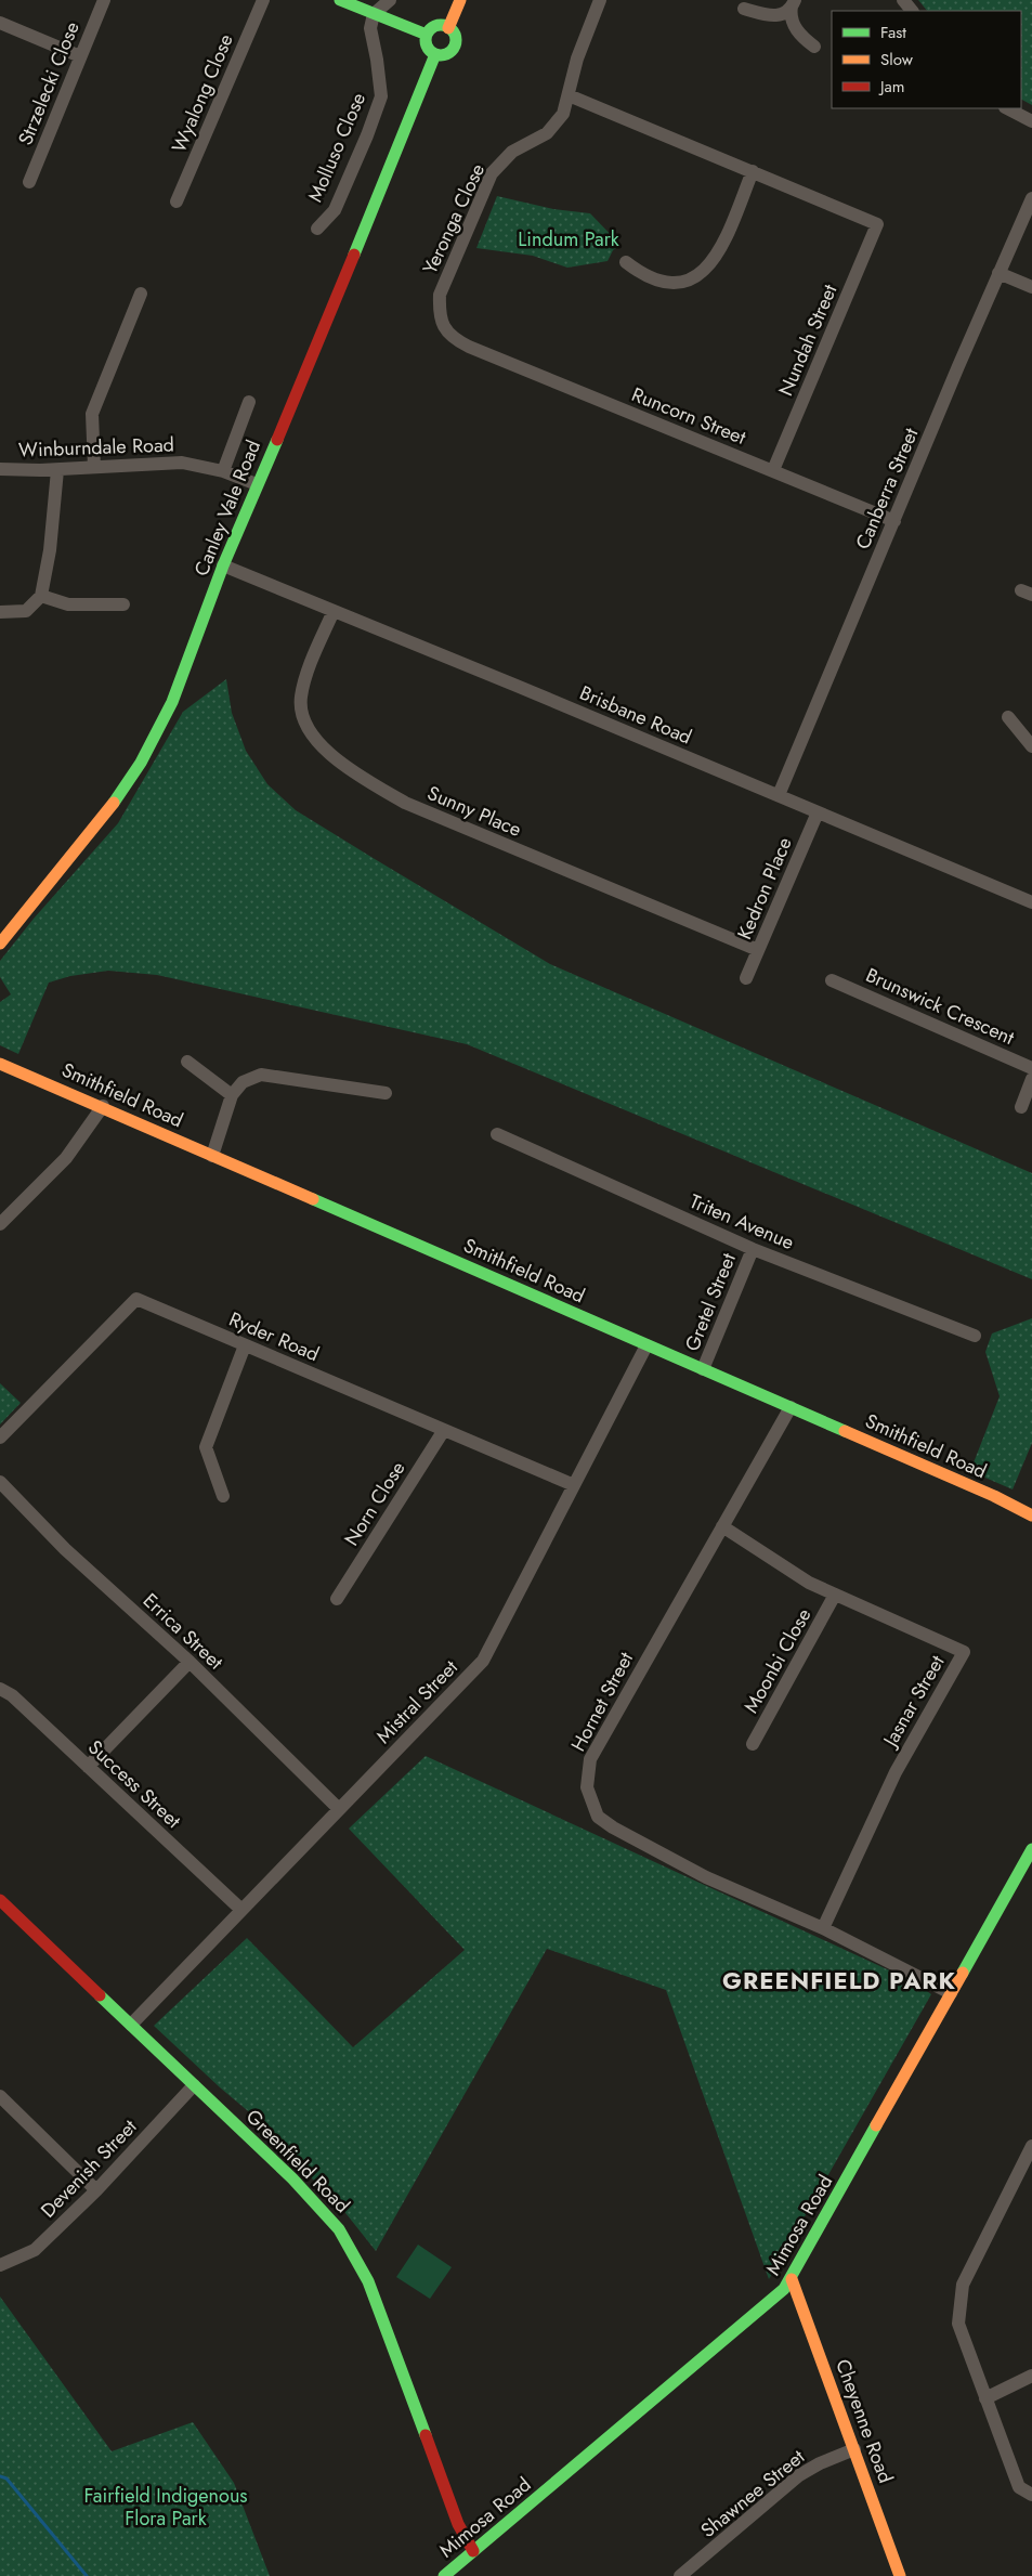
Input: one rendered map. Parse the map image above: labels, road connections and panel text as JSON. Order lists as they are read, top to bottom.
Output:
{
  "streets": {
    "main road": [
      "Canley Vale Road",
      "Smithfield Road",
      "Greenfield Road",
      "Mimosa Road",
      "Cheyenne Road"
    ],
    "street": [
      "Strzelecki Close",
      "Wyalong Close",
      "Molluso Close",
      "Yeronga Close",
      "Nundah Street",
      "Runcorn Street",
      "Winburndale Road",
      "Canberra Street",
      "Brisbane Road",
      "Sunny Place",
      "Kedron Place",
      "Brunswick Crescent",
      "Triten Avenue",
      "Gretel Street",
      "Ryder Road",
      "Norn Close",
      "Errica Street",
      "Moonbi Close",
      "Jasnar Street",
      "Mistral Street",
      "Hornet Street",
      "Success Street",
      "Devenish Street",
      "Shawnee Street"
    ]
  },
  "crossings": [
    ["Yeronga Close", "Runcorn Street"],
    ["Nundah Street", "Runcorn Street"],
    ["Runcorn Street", "Canberra Street"],
    ["Winburndale Road", "Canley Vale Road"],
    ["Canberra Street", "Brisbane Road"],
    ["Canley Vale Road", "Brisbane Road"],
    ["Brisbane Road", "Sunny Place"],
    ["Brisbane Road", "Kedron Place"],
    ["Sunny Place", "Kedron Place"],
    ["Smithfield Road", "Gretel Street"],
    ["Smithfield Road", "Mistral Street"],
    ["Smithfield Road", "Hornet Street"],
    ["Triten Avenue", "Gretel Street"],
    ["Ryder Road", "Norn Close"],
    ["Ryder Road", "Mistral Street"],
    ["Errica Street", "Mistral Street"],
    ["Moonbi Close", "Jasnar Street"],
    ["Jasnar Street", "Hornet Street"],
    ["Mistral Street", "Success Street"],
    ["Mistral Street", "Greenfield Road"],
    ["Hornet Street", "Mimosa Road"],
    ["Greenfield Road", "Devenish Street"],
    ["Greenfield Road", "Mimosa Road"],
    ["Mimosa Road", "Cheyenne Road"],
    ["Cheyenne Road", "Shawnee Street"]
  ],
  "districts": ["GREENFIELD PARK"],
  "parks": ["Lindum Park", "Fairfield Indigenous Flora Park"],
  "legend": ["Fast", "Slow", "Jam"]
}
